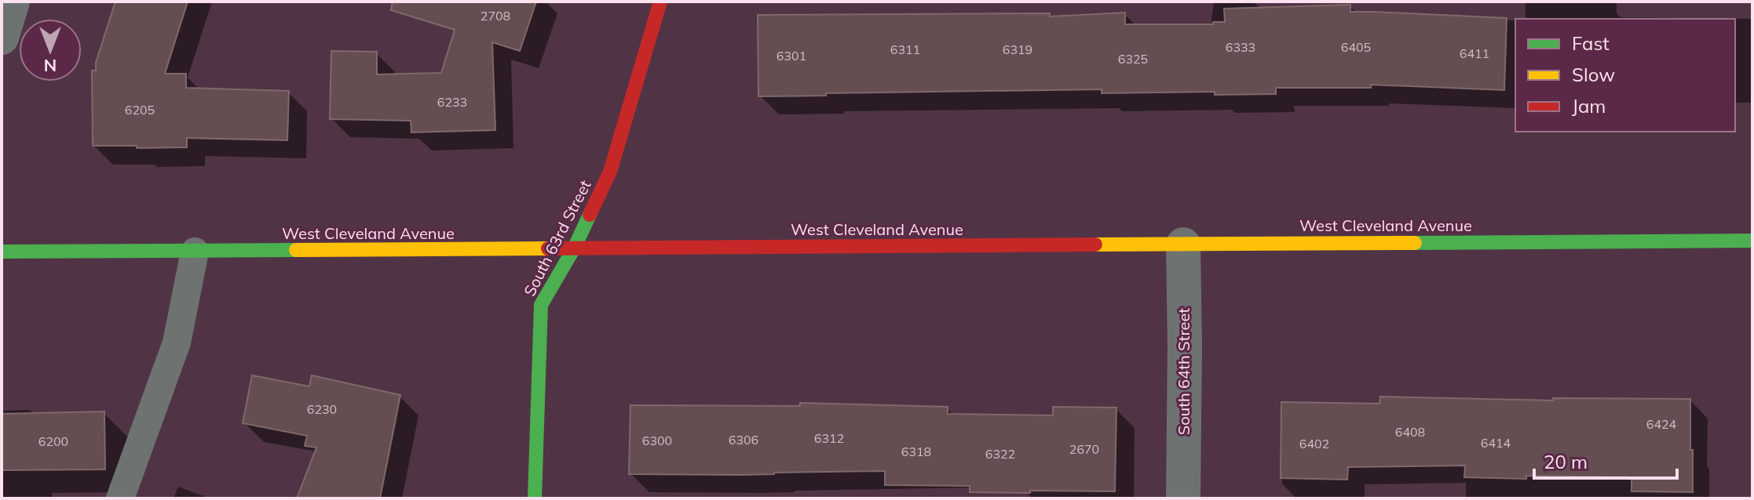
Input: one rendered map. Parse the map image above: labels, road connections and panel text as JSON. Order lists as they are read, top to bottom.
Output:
{
  "streets": {
    "street": ["West Cleveland Avenue", "South 63rd Street", "South 64th Street"]
  },
  "crossings": [
    ["West Cleveland Avenue", "South 63rd Street"],
    ["West Cleveland Avenue", "South 64th Street"]
  ],
  "house_numbers": [
    "2708",
    "6333",
    "6405",
    "6311",
    "6319",
    "6411",
    "6301",
    "6325",
    "6233",
    "6205",
    "6230",
    "6424",
    "6408",
    "6312",
    "6306",
    "6300",
    "6200",
    "6414",
    "6402",
    "2670",
    "6318",
    "6322"
  ],
  "legend": ["Fast", "Slow", "Jam"],
  "scale_bar": "20 m",
  "north": "bottom"
}
